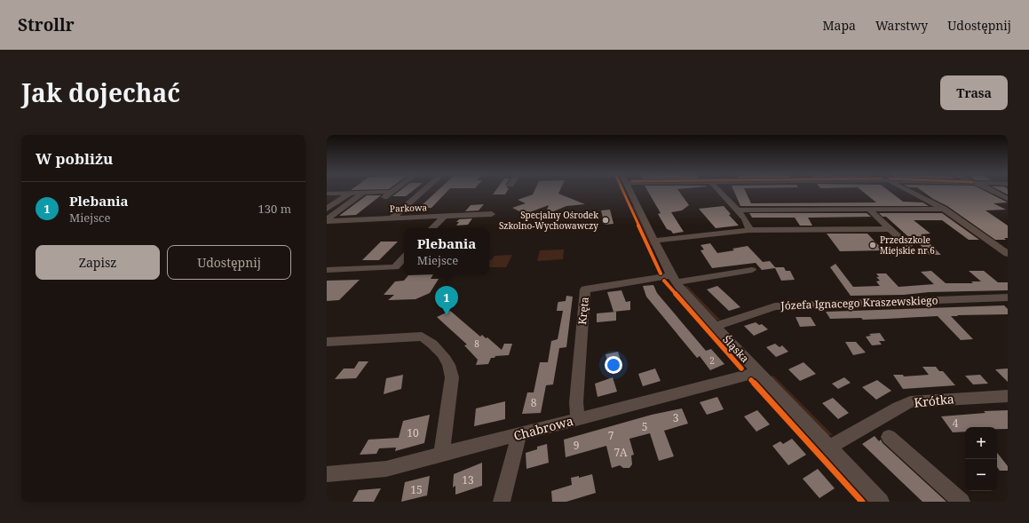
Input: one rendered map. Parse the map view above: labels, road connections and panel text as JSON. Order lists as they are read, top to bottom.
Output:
{
  "streets": {
    "street": [
      "Parkowa",
      "Józefa Ignacego Kraszewskiego",
      "Kręta",
      "Śląska",
      "Krótka",
      "Chabrowa"
    ]
  },
  "crossings": [
    ["Józefa Ignacego Kraszewskiego", "Śląska"],
    ["Kręta", "Śląska"],
    ["Kręta", "Chabrowa"],
    ["Śląska", "Krótka"],
    ["Śląska", "Chabrowa"]
  ],
  "places": ["Specjalny Ośrodek Szkolno-Wychowawczy", "Przedszkole Miejskie nr 6"],
  "house_numbers": [
    "8",
    "2",
    "8",
    "3",
    "4",
    "5",
    "10",
    "7",
    "9",
    "7A",
    "13",
    "15"
  ],
  "page": {
    "header": "Strollr",
    "nav": ["Mapa", "Warstwy", "Udostępnij"],
    "title": "Jak dojechać",
    "buttons": [
      "Trasa",
      ["Zapisz", "Udostępnij"]
    ],
    "heading": "W pobliżu",
    "list": [
      {
        "mark": "1",
        "name": "Plebania",
        "note": "Miejsce",
        "value": "130 m"
      }
    ],
    "popup": ["Plebania", "Miejsce"],
    "pins": "1",
    "map_buttons": ["+", "−"]
  }
}
